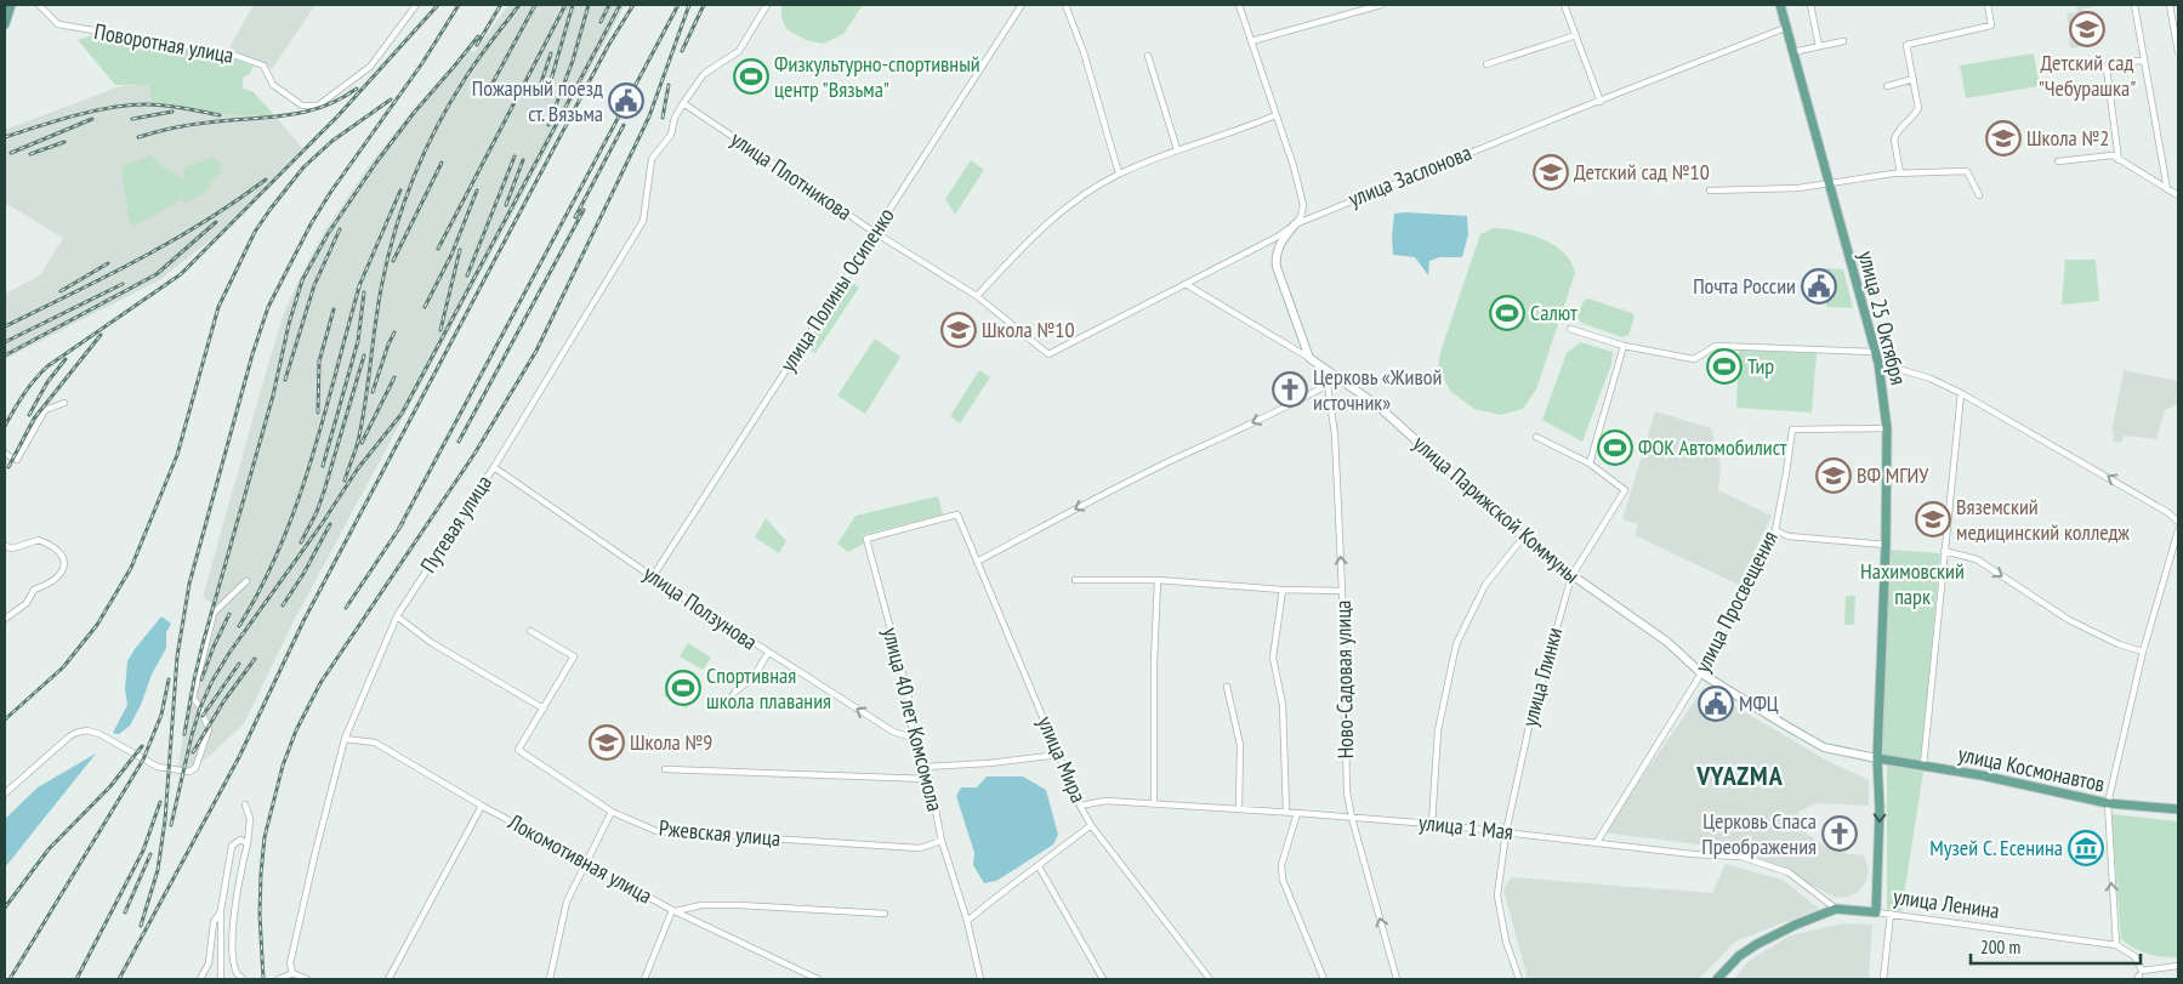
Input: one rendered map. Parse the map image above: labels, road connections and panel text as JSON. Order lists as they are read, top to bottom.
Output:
{
  "streets": {
    "main road": ["улица 25 Октября", "улица Космонавтов", "улица Ленина"],
    "street": [
      "Поворотная улица",
      "улица Плотникова",
      "улица Заслонова",
      "улица Полины Осипенко",
      "улица Парижской Коммуны",
      "Путевая улица",
      "улица Просвещения",
      "улица Ползунова",
      "улица Глинки",
      "Ново-Садовая улица",
      "улица 40 лет Комсомола",
      "улица Мира",
      "улица 1 Мая",
      "Ржевская улица",
      "Локомотивная улица"
    ]
  },
  "crossings": [
    ["улица Плотникова", "улица Заслонова"],
    ["улица Плотникова", "улица Полины Осипенко"],
    ["улица Плотникова", "Путевая улица"],
    ["улица Заслонова", "улица 25 Октября"],
    ["улица Полины Осипенко", "улица Ползунова"],
    ["улица 25 Октября", "улица Парижской Коммуны"],
    ["улица 25 Октября", "улица Просвещения"],
    ["улица 25 Октября", "улица Космонавтов"],
    ["улица 25 Октября", "улица Ленина"],
    ["улица Парижской Коммуны", "улица Просвещения"],
    ["улица Парижской Коммуны", "улица Глинки"],
    ["улица Парижской Коммуны", "Ново-Садовая улица"],
    ["улица Парижской Коммуны", "улица Космонавтов"],
    ["Путевая улица", "улица Ползунова"],
    ["Путевая улица", "Локомотивная улица"],
    ["улица Просвещения", "улица 1 Мая"],
    ["улица Ползунова", "улица 40 лет Комсомола"],
    ["улица Глинки", "улица 1 Мая"],
    ["Ново-Садовая улица", "улица 1 Мая"],
    ["улица 40 лет Комсомола", "улица Мира"],
    ["улица 40 лет Комсомола", "Ржевская улица"],
    ["улица Мира", "улица 1 Мая"],
    ["улица 1 Мая", "улица Ленина"]
  ],
  "one_way": ["Ново-Садовая улица"],
  "districts": ["VYAZMA"],
  "parks": ["Нахимовский парк"],
  "places": {
    "school or university": [
      "Детский сад \"Чебурашка\"",
      "Школа №2",
      "Детский сад №10",
      "Школа №10",
      "ВФ МГИУ",
      "Вяземский медицинский колледж",
      "Школа №9"
    ],
    "sports": [
      "Физкультурно-спортивный центр \"Вязьма\"",
      "Салют",
      "Тир",
      "ФОК Автомобилист",
      "Спортивная школа плавания"
    ],
    "public building": ["Пожарный поезд ст. Вязьма", "Почта России", "МФЦ"],
    "church": ["Церковь «Живой источник»", "Церковь Спаса Преображения"],
    "museum": ["Музей С. Есенина"]
  },
  "scale_bar": "200 m"
}
